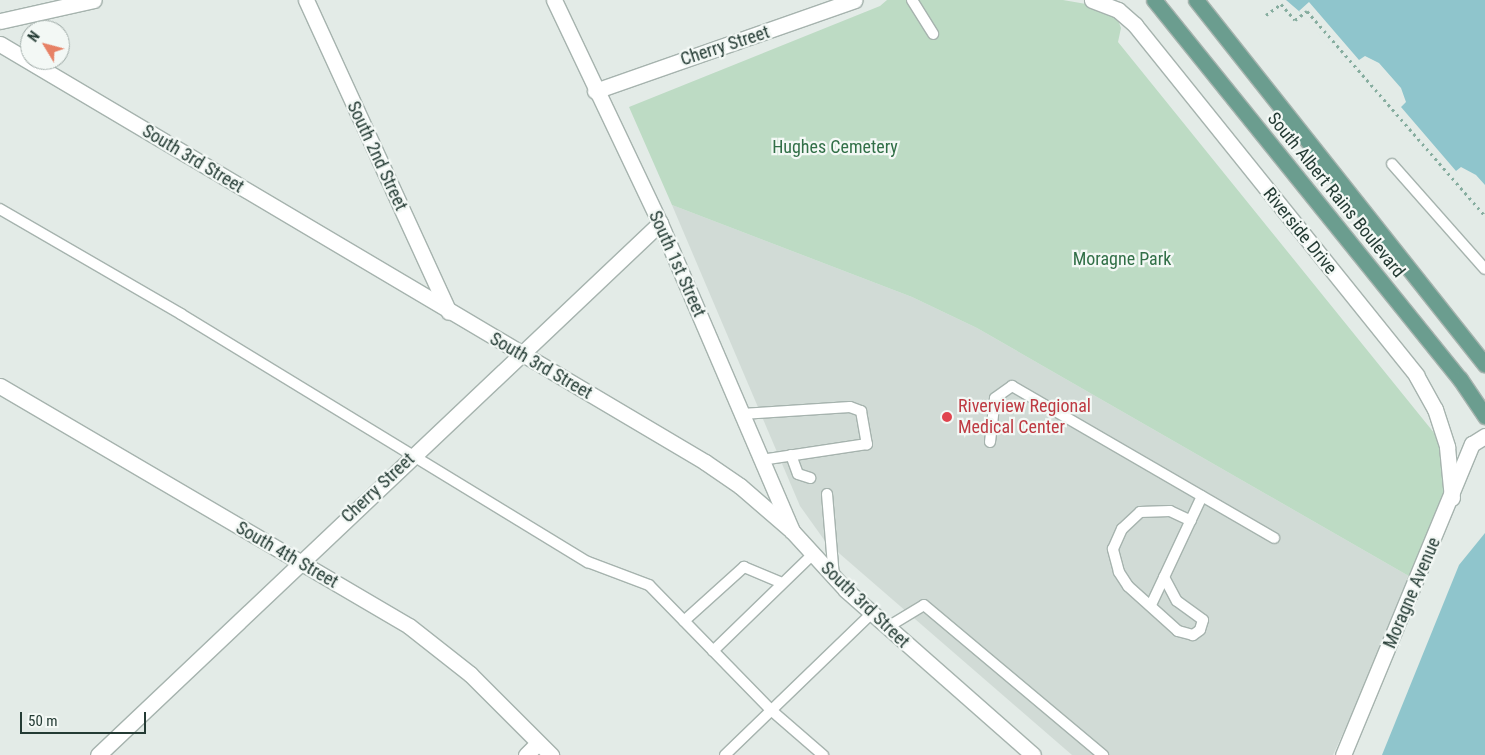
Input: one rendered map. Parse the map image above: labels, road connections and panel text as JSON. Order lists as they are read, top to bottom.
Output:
{
  "streets": {
    "main road": ["South Albert Rains Boulevard"],
    "street": [
      "Cherry Street",
      "South 2nd Street",
      "South 3rd Street",
      "Riverside Drive",
      "South 1st Street",
      "South 4th Street",
      "Moragne Avenue"
    ]
  },
  "crossings": [
    ["Cherry Street", "South 3rd Street"],
    ["Cherry Street", "South 1st Street"],
    ["Cherry Street", "South 4th Street"],
    ["South 2nd Street", "South 3rd Street"],
    ["South 3rd Street", "South 1st Street"],
    ["Riverside Drive", "Moragne Avenue"]
  ],
  "parks": ["Hughes Cemetery", "Moragne Park"],
  "places": ["Riverview Regional Medical Center"],
  "scale_bar": "50 m",
  "north": "top left"
}
